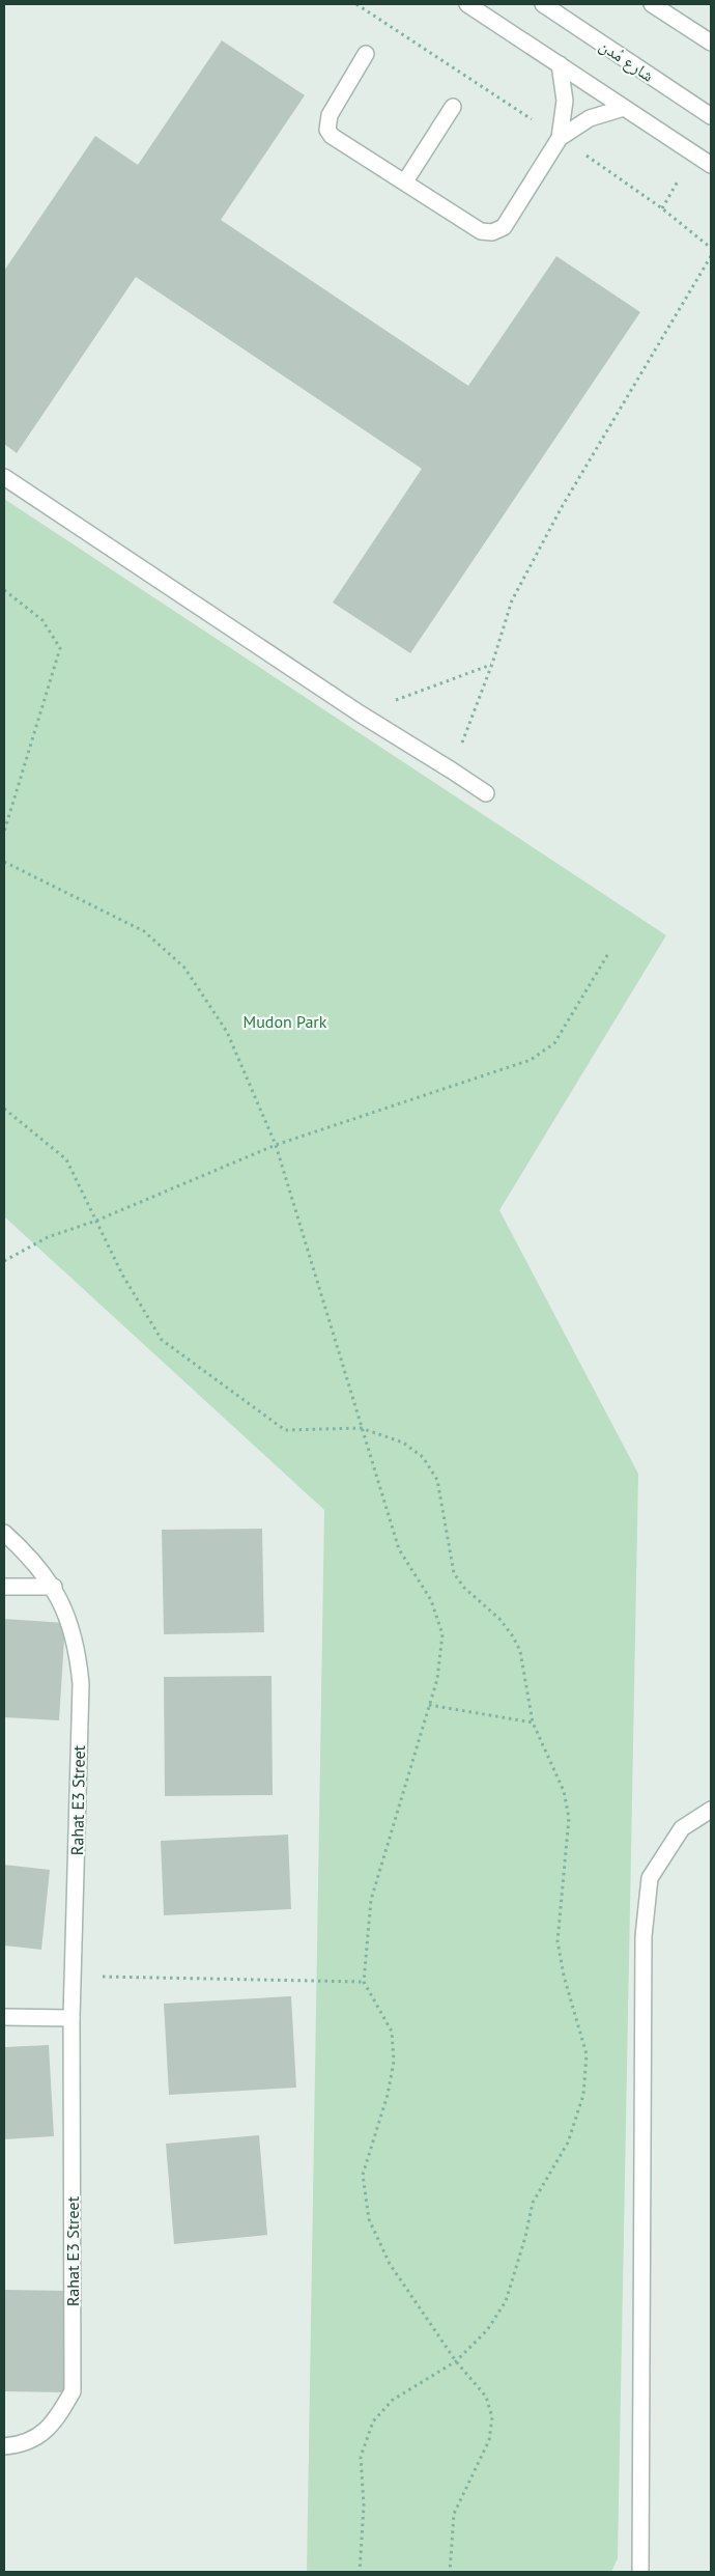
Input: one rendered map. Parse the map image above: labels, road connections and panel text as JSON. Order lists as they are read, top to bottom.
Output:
{
  "streets": {
    "street": ["شارع مُدن", "Rahat E3 Street"]
  },
  "parks": ["Mudon Park"]
}
